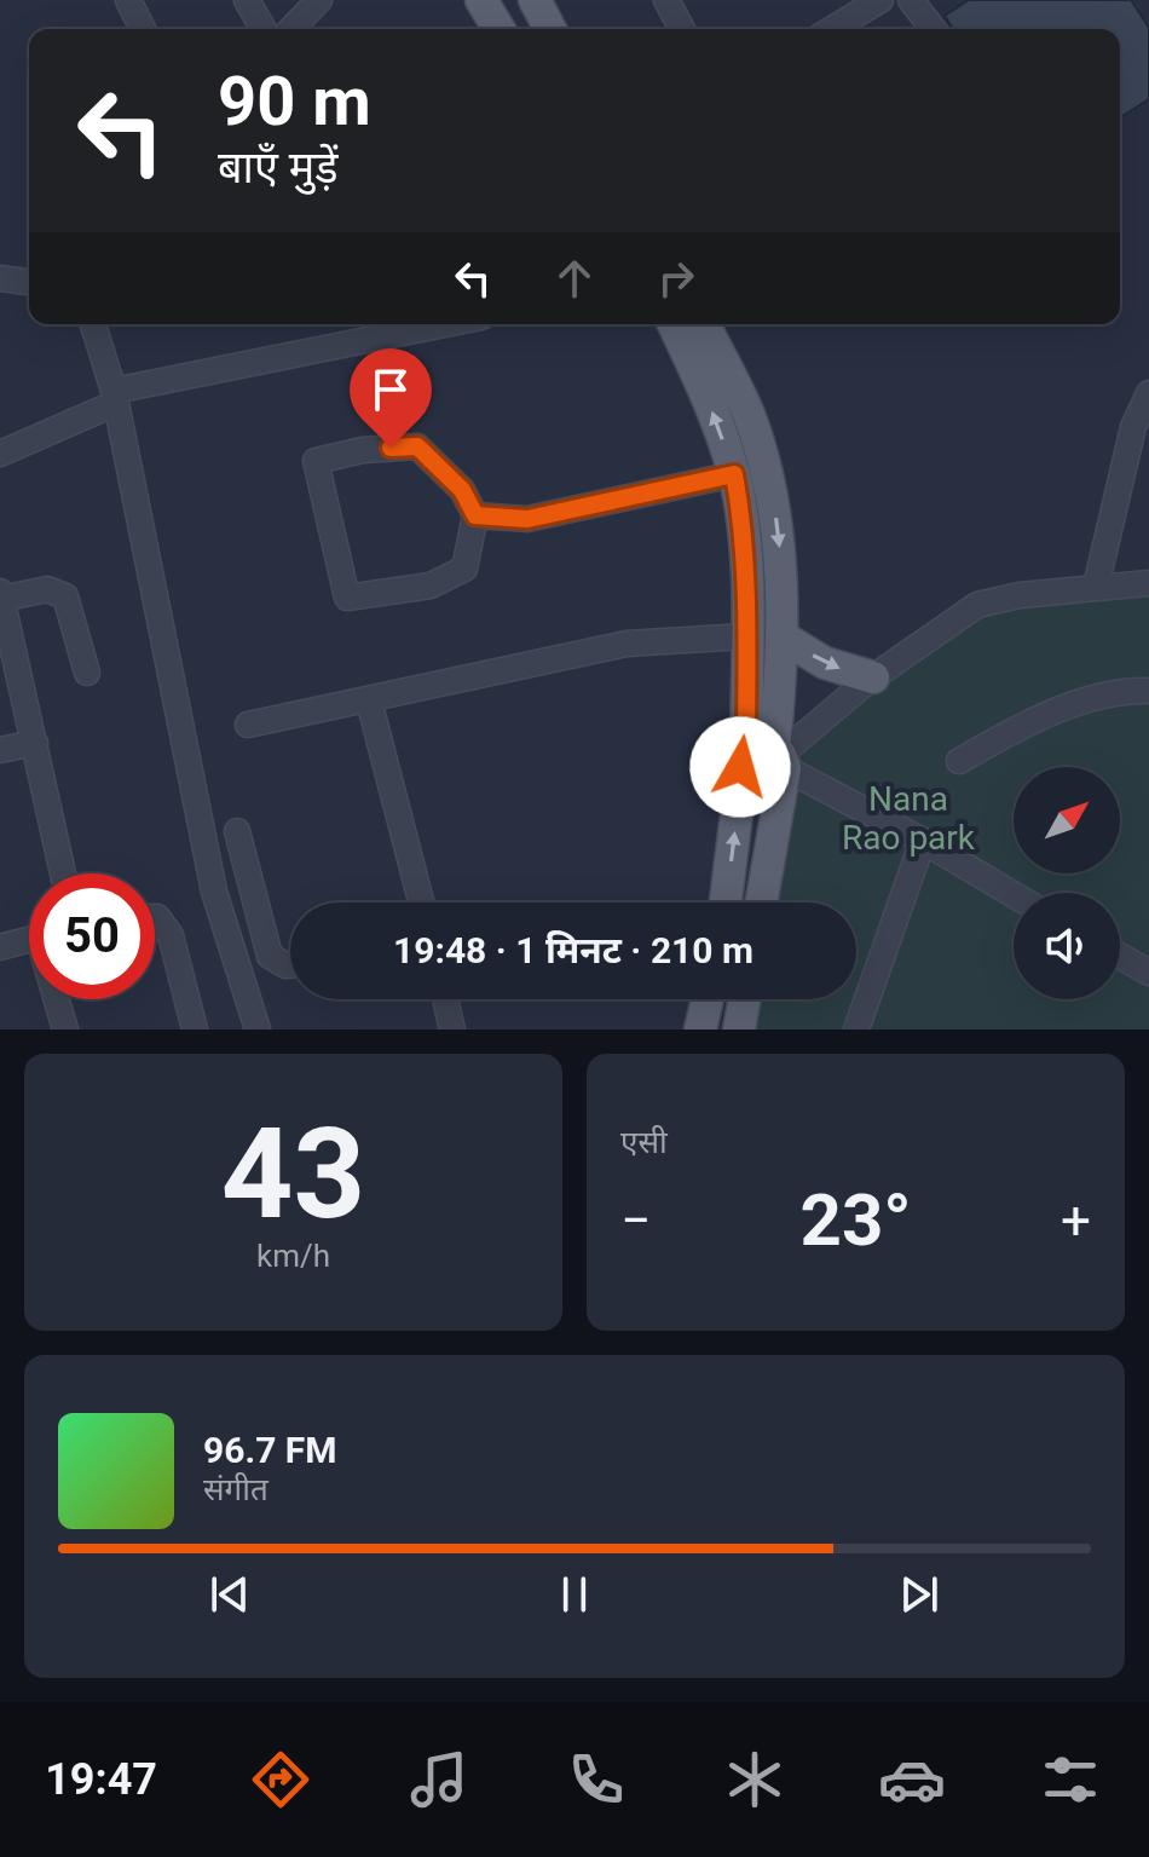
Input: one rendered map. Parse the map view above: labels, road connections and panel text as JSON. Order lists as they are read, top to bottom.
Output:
{
  "parks": ["Nana Rao park"],
  "north": "top right",
  "page": {
    "turn": ["90 m", "बाएँ मुड़ें"],
    "limit": "50",
    "trip": "19:48 · 1 मिनट · 210 m",
    "tile": [
      ["43", "km/h"],
      "एसी"
    ],
    "heat": ["−", "23°", "+"],
    "song": ["96.7 FM", "संगीत"],
    "tabs": "19:47"
  }
}
